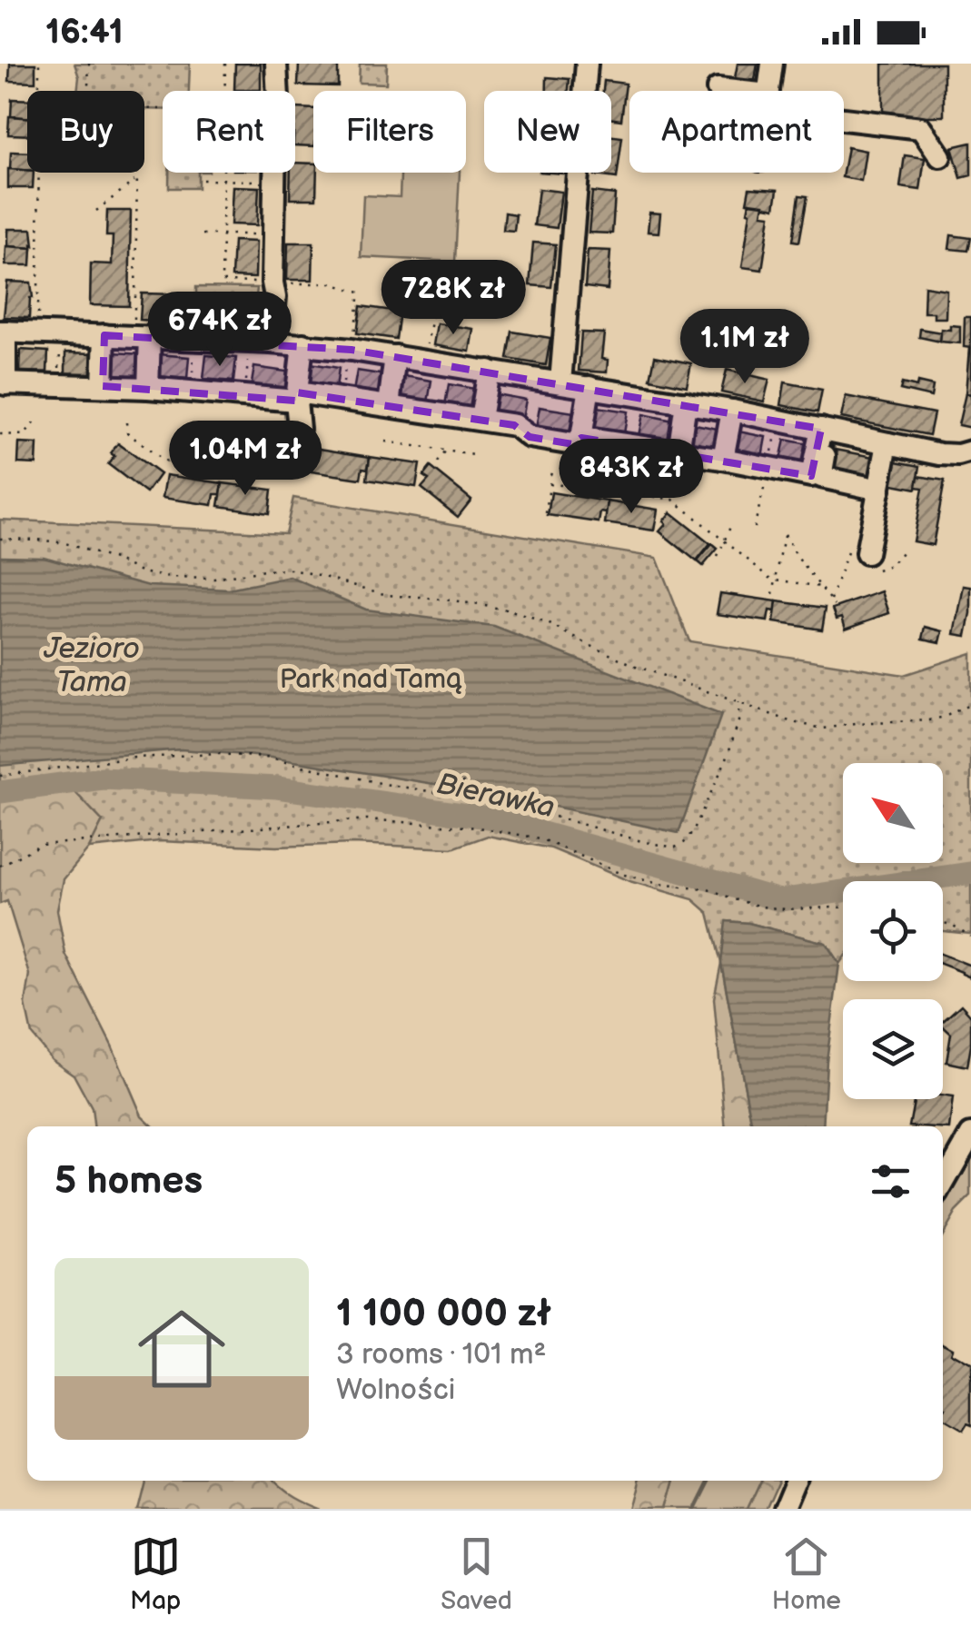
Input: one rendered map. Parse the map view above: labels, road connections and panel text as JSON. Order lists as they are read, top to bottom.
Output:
{
  "water": ["Jezioro Tama", "Bierawka"],
  "parks": ["Park nad Tamą"],
  "north": "top left",
  "page": {
    "status": "16:41",
    "chip": [
      "Buy",
      "Rent",
      "Filters",
      "New",
      "Apartment"
    ],
    "price": [
      "728K zł",
      "674K zł",
      "1.1M zł",
      "1.04M zł",
      "843K zł"
    ],
    "heading": "5 homes",
    "list": [
      {
        "name": "1 100 000 zł",
        "note": "3 rooms · 101 m² · Wolności"
      }
    ],
    "tabs": ["Map", "Saved", "Home"]
  }
}
